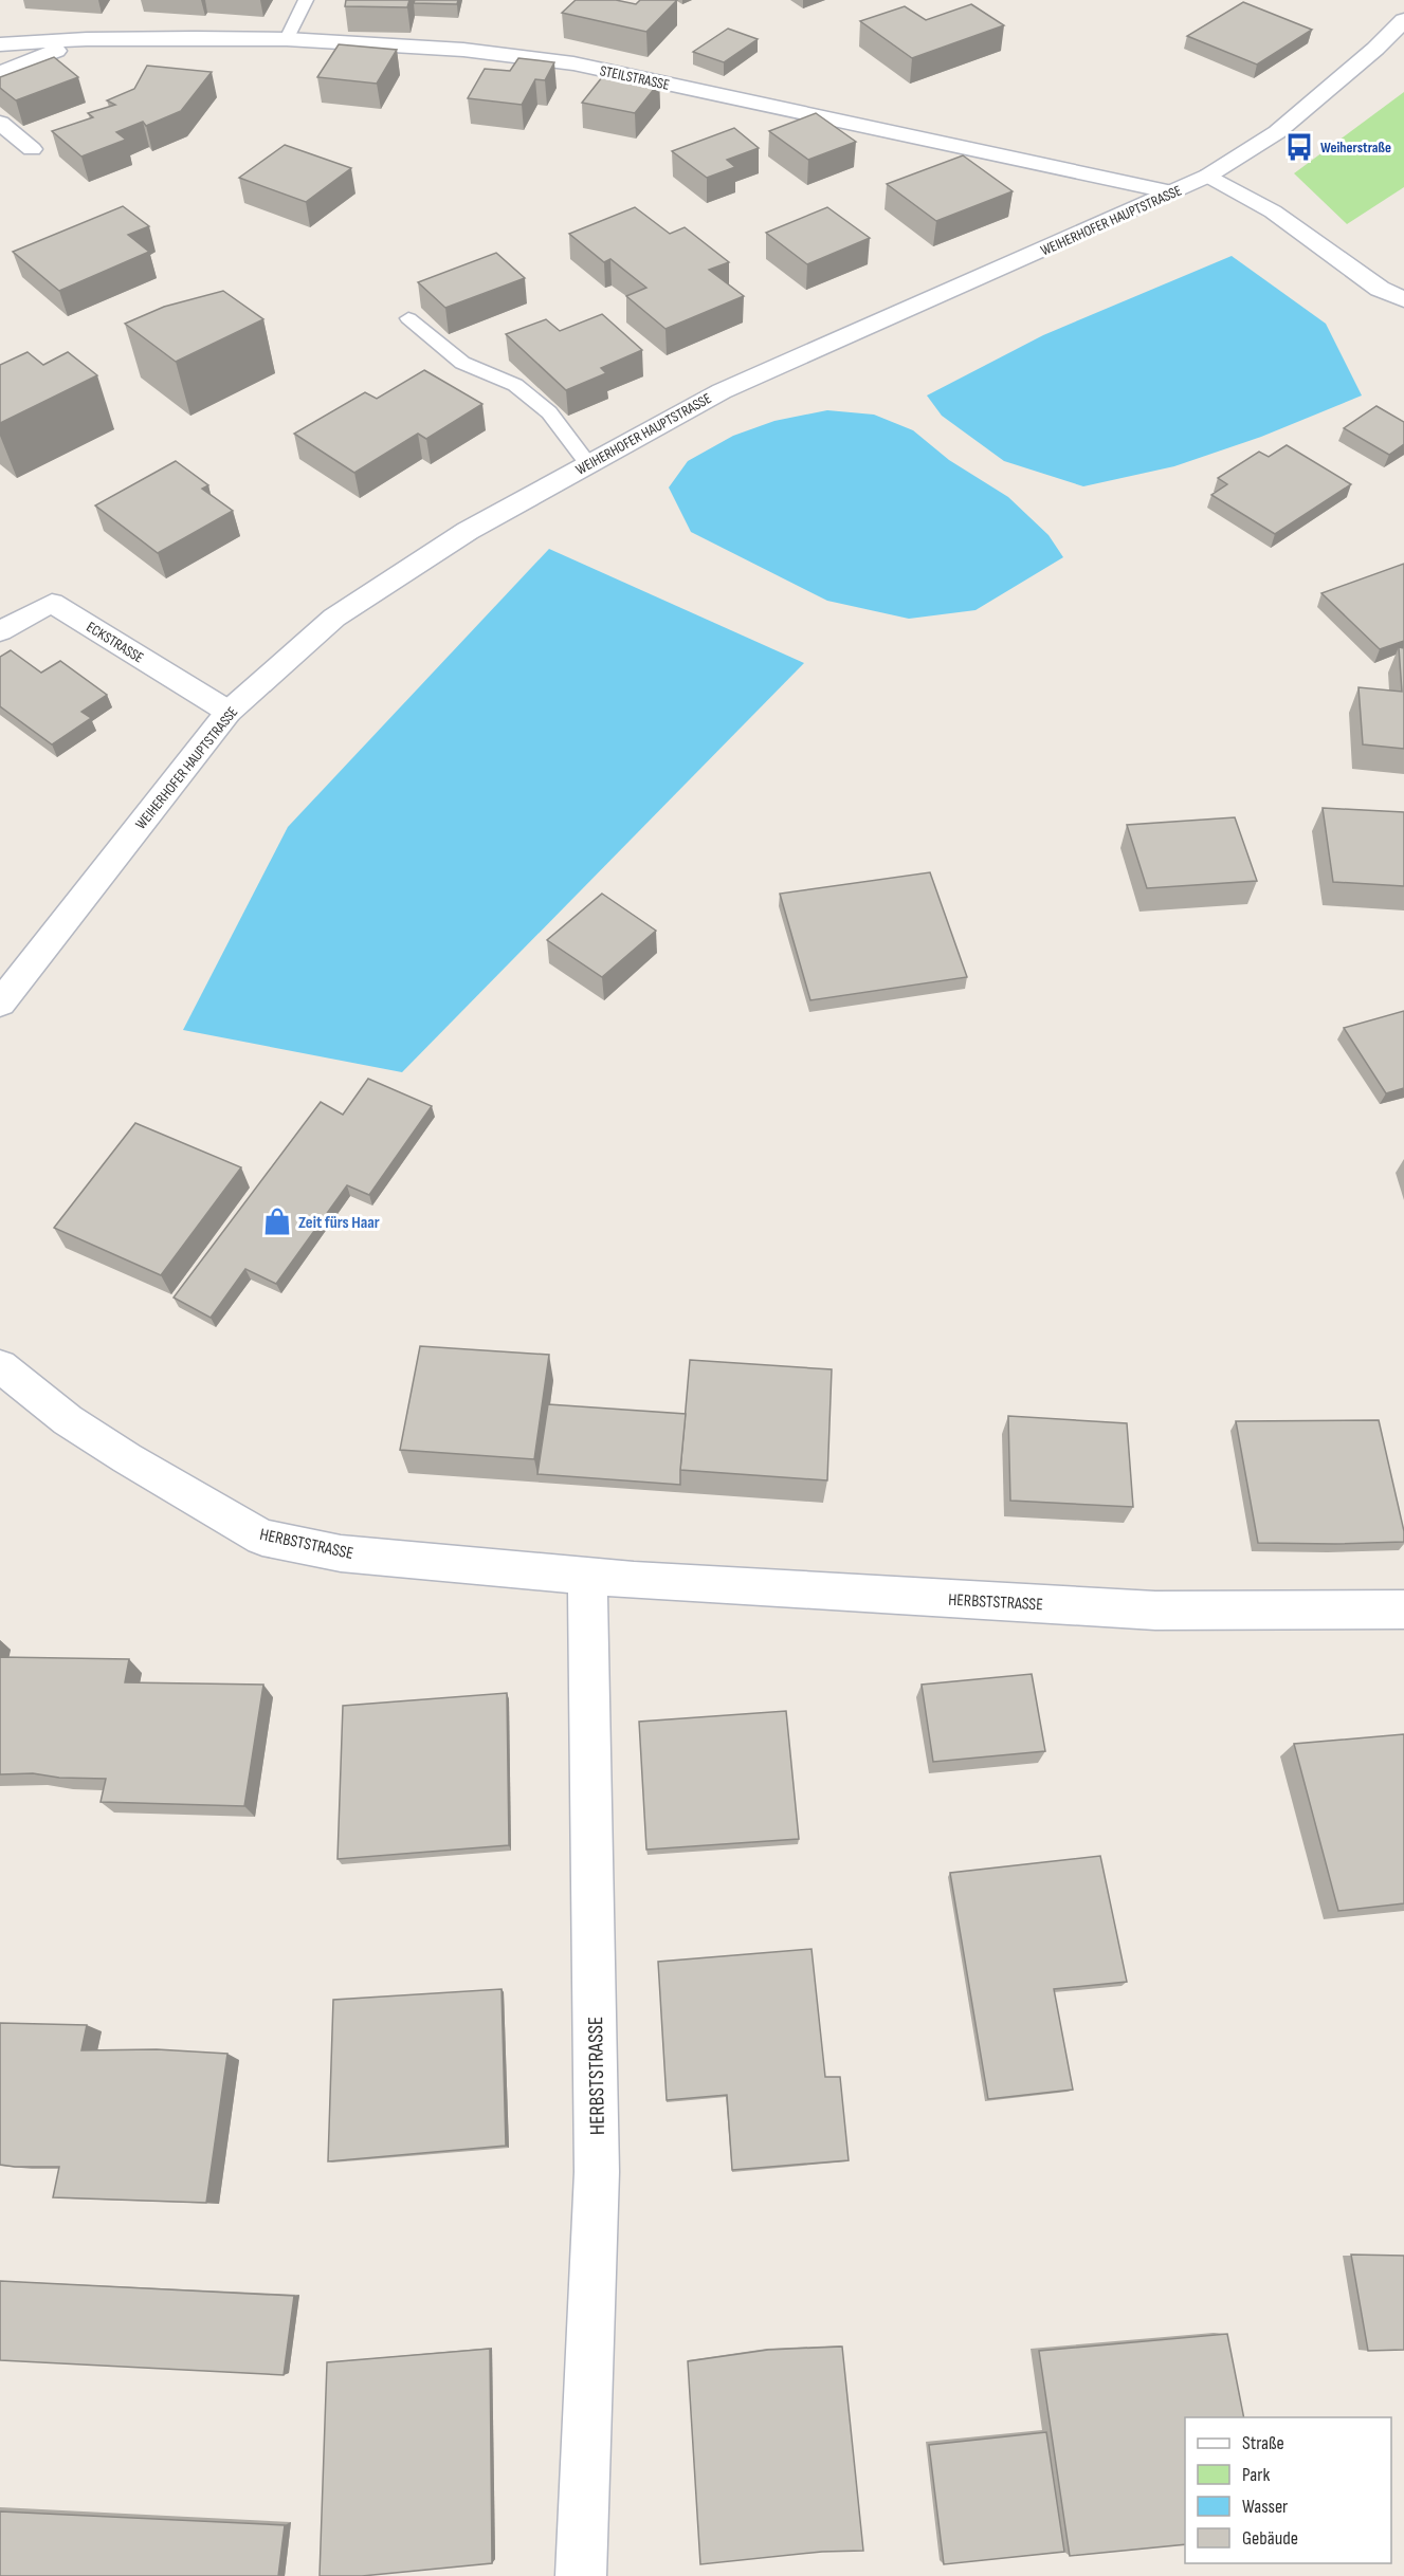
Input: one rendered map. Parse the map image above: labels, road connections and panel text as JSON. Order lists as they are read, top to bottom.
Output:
{
  "streets": {
    "street": [
      "STEILSTRASSE",
      "WEIHERHOFER HAUPTSTRASSE",
      "ECKSTRASSE",
      "HERBSTSTRASSE"
    ]
  },
  "crossings": [
    ["STEILSTRASSE", "WEIHERHOFER HAUPTSTRASSE"],
    ["WEIHERHOFER HAUPTSTRASSE", "ECKSTRASSE"]
  ],
  "places": {
    "bus stop": ["Weiherstraße"],
    "shop": ["Zeit fürs Haar"]
  },
  "legend": [
    "Straße",
    "Park",
    "Wasser",
    "Gebäude"
  ]
}
